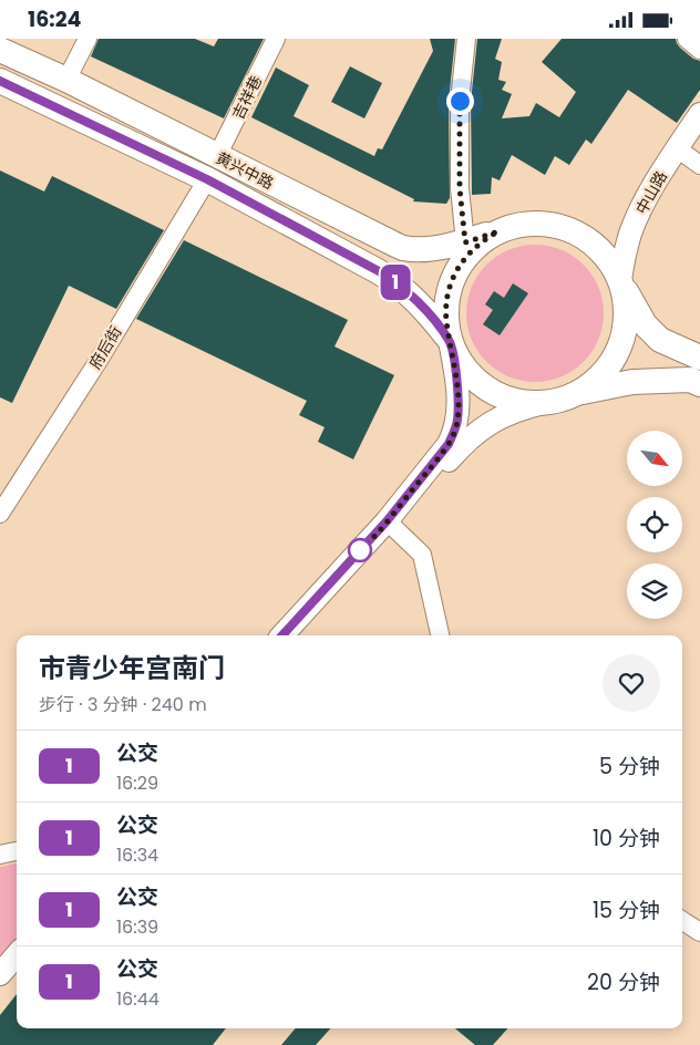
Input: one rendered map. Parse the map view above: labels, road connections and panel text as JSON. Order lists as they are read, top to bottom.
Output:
{
  "streets": {
    "main road": ["黄兴中路"],
    "street": ["吉祥巷", "中山路", "府后街"]
  },
  "crossings": [
    ["吉祥巷", "黄兴中路"],
    ["黄兴中路", "中山路"],
    ["黄兴中路", "府后街"]
  ],
  "lines": ["bus line 1"],
  "north": "bottom right",
  "page": {
    "status": "16:24",
    "on_map": "1",
    "heading": ["市青少年宫南门", "步行 · 3 分钟 · 240 m"],
    "list": [
      {
        "mark": "1",
        "name": "公交",
        "note": "16:29",
        "value": "5 分钟"
      },
      {
        "mark": "1",
        "name": "公交",
        "note": "16:34",
        "value": "10 分钟"
      },
      {
        "mark": "1",
        "name": "公交",
        "note": "16:39",
        "value": "15 分钟"
      },
      {
        "mark": "1",
        "name": "公交",
        "note": "16:44",
        "value": "20 分钟"
      }
    ]
  }
}
